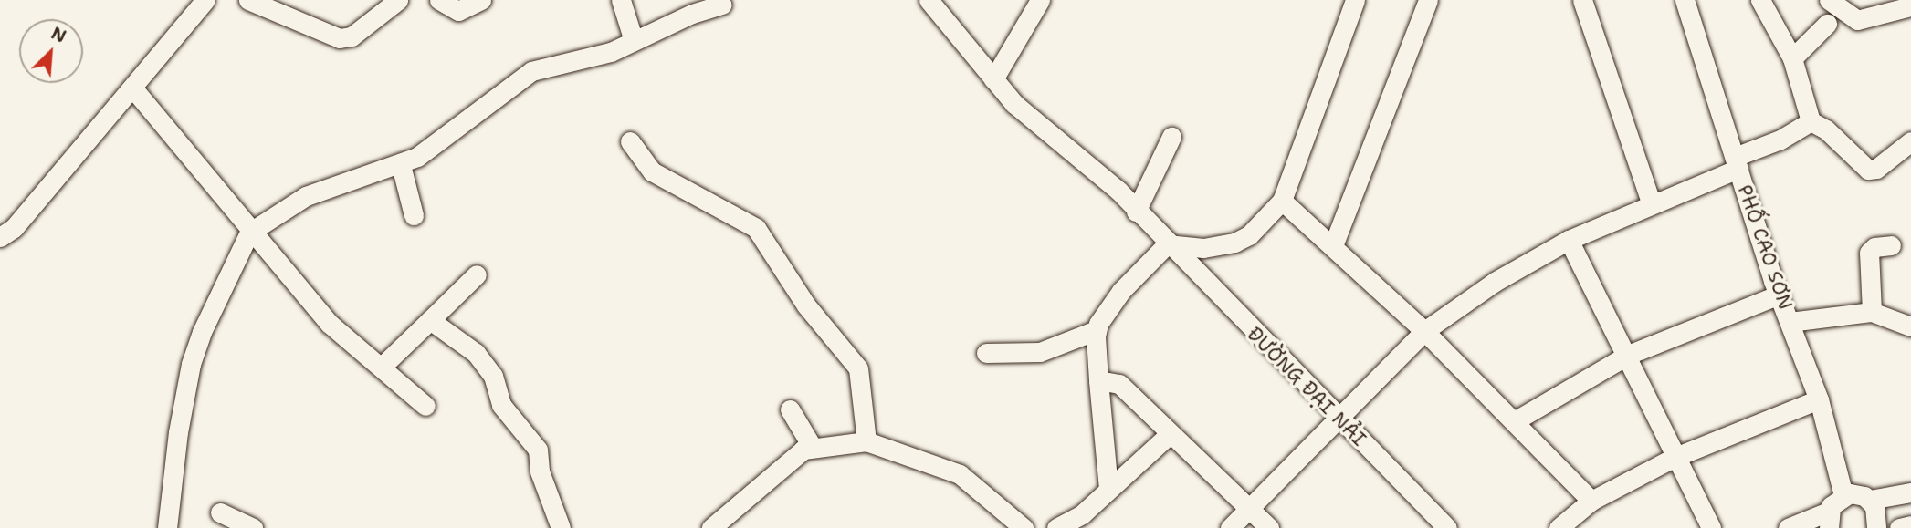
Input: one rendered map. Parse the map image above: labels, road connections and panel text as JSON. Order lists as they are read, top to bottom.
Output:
{
  "streets": {
    "street": ["PHỐ CAO SƠN", "ĐƯỜNG ĐẠI NẢI"]
  },
  "north": "top right"
}
